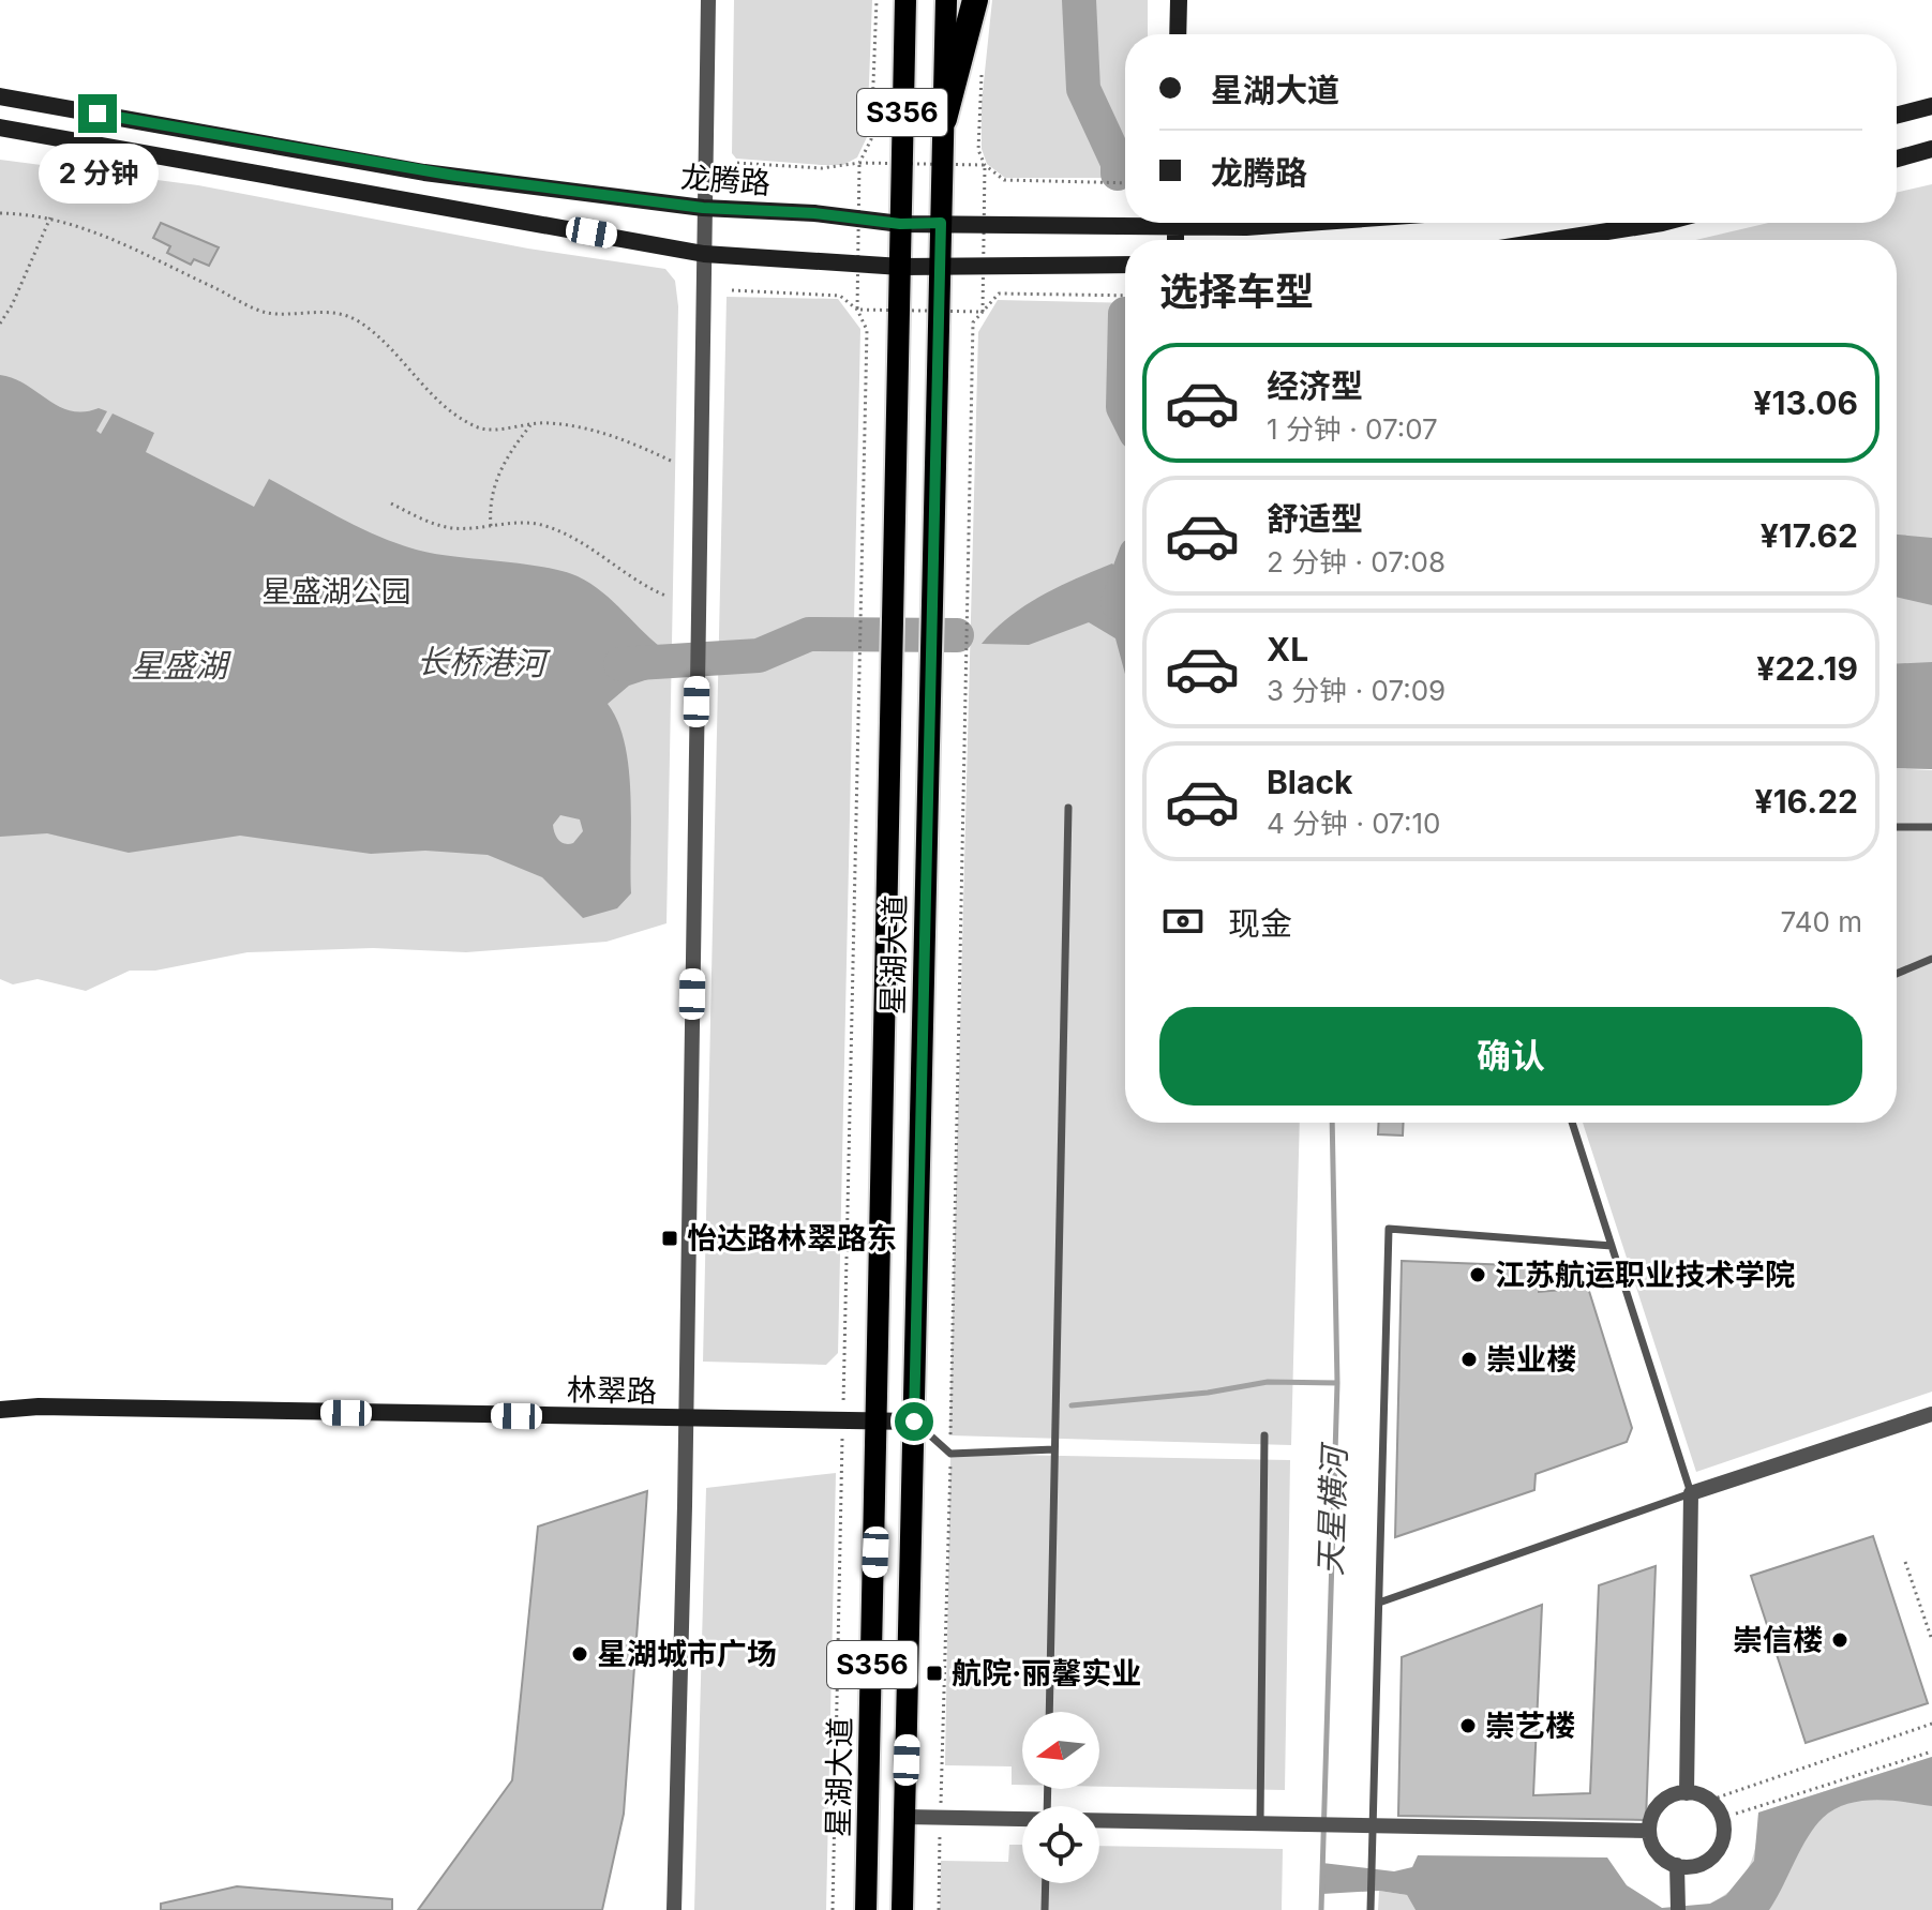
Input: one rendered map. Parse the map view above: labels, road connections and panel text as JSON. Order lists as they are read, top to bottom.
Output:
{
  "streets": {
    "main road": [
      "S356",
      "龙腾路",
      "星湖大道",
      "林翠路"
    ]
  },
  "crossings": [
    ["龙腾路", "星湖大道"],
    ["星湖大道", "林翠路"]
  ],
  "water": ["长桥港河", "星盛湖", "天星横河"],
  "parks": ["星盛湖公园"],
  "places": {
    "transit": ["怡达路林翠路东", "航院·丽馨实业"],
    "other": [
      "江苏航运职业技术学院",
      "崇业楼",
      "崇信楼",
      "星湖城市广场",
      "崇艺楼"
    ]
  },
  "north": "left",
  "page": {
    "banner": ["星湖大道", "龙腾路"],
    "bubble": "2 分钟",
    "heading": "选择车型",
    "list": [
      {
        "name": "经济型",
        "note": "1 分钟 · 07:07",
        "value": "¥13.06"
      },
      {
        "name": "舒适型",
        "note": "2 分钟 · 07:08",
        "value": "¥17.62"
      },
      {
        "name": "XL",
        "note": "3 分钟 · 07:09",
        "value": "¥22.19"
      },
      {
        "name": "Black",
        "note": "4 分钟 · 07:10",
        "value": "¥16.22"
      }
    ],
    "pay": ["现金", "740 m"],
    "buttons": "确认"
  }
}
